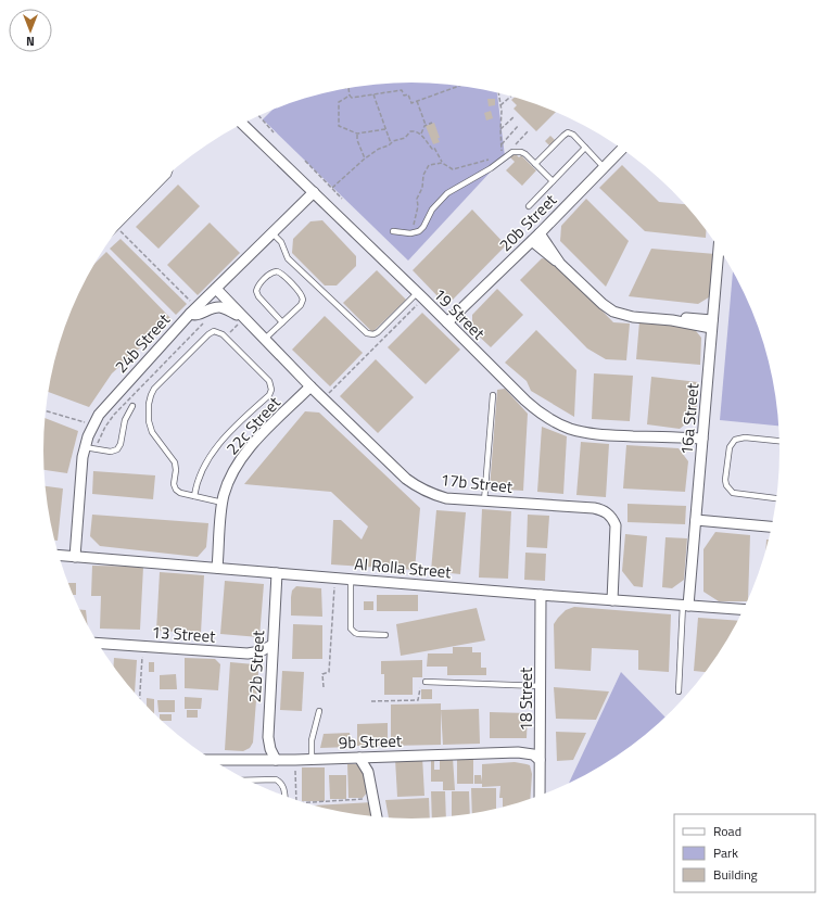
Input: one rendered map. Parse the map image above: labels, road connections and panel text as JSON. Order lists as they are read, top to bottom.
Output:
{
  "streets": {
    "street": [
      "20b Street",
      "19 Street",
      "24b Street",
      "16a Street",
      "22c Street",
      "17b Street",
      "Al Rolla Street",
      "13 Street",
      "22b Street",
      "18 Street",
      "9b Street"
    ]
  },
  "crossings": [
    ["20b Street", "19 Street"],
    ["19 Street", "24b Street"],
    ["19 Street", "16a Street"],
    ["24b Street", "17b Street"],
    ["24b Street", "Al Rolla Street"],
    ["16a Street", "Al Rolla Street"],
    ["22c Street", "17b Street"],
    ["22c Street", "Al Rolla Street"],
    ["17b Street", "Al Rolla Street"],
    ["Al Rolla Street", "22b Street"],
    ["Al Rolla Street", "18 Street"],
    ["13 Street", "22b Street"],
    ["22b Street", "9b Street"],
    ["18 Street", "9b Street"]
  ],
  "legend": ["Road", "Park", "Building"],
  "north": "bottom"
}
